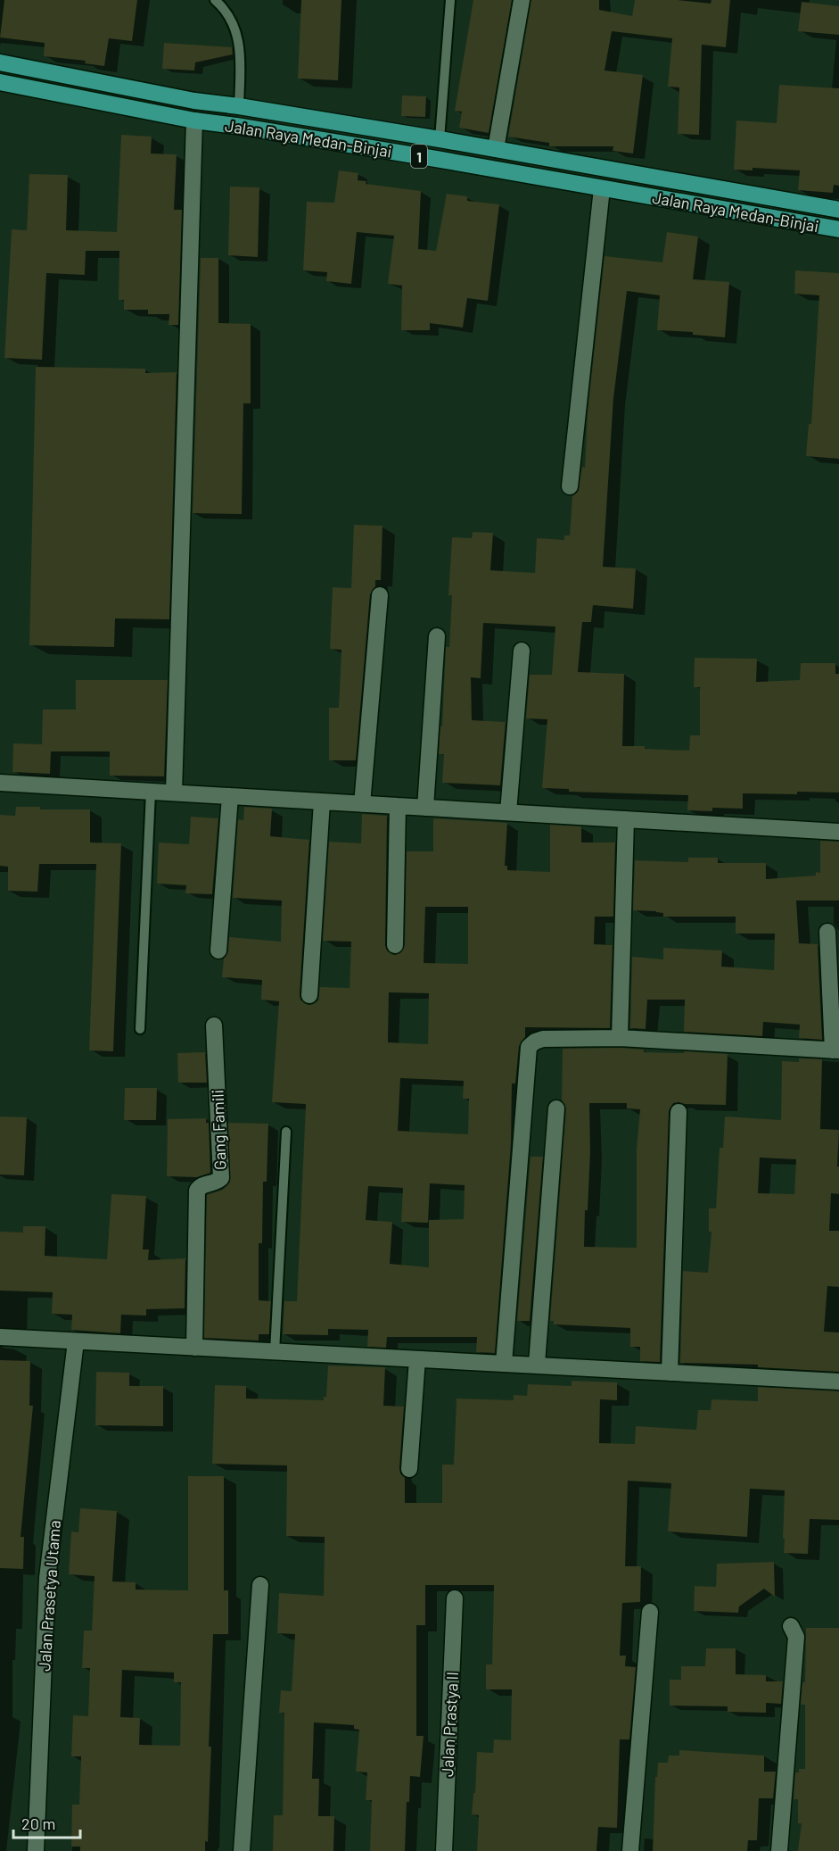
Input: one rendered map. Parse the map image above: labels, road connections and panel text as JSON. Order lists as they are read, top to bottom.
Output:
{
  "streets": {
    "highway": ["Jalan Raya Medan-Binjai", "1"],
    "street": ["Gang Famili", "Jalan Prasetya Utama", "Jalan Prastya II"]
  },
  "scale_bar": "20 m"
}
